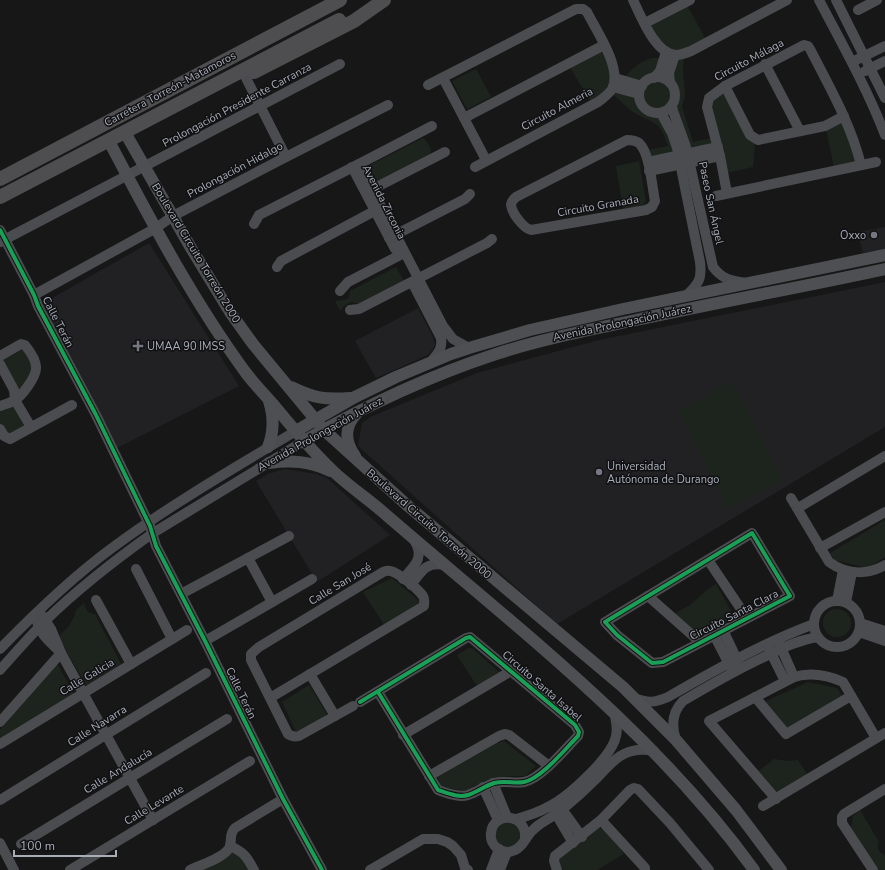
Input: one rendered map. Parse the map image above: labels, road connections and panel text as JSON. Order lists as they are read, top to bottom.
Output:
{
  "streets": {
    "highway": ["Carretera Torreón-Matamoros"],
    "main road": ["Boulevard Circuito Torreón 2000", "Avenida Prolongación Juárez"],
    "street": [
      "Circuito Málaga",
      "Prolongación Presidente Carranza",
      "Circuito Almeria",
      "Prolongación Hidalgo",
      "Avenida Zirconia",
      "Paseo San Ángel",
      "Circuito Granada",
      "Calle Terán",
      "Calle San José",
      "Circuito Santa Clara",
      "Calle Galicia",
      "Circuito Santa Isabel",
      "Calle Navarra",
      "Calle Andalucía",
      "Calle Levante"
    ]
  },
  "crossings": [
    ["Prolongación Presidente Carranza", "Boulevard Circuito Torreón 2000"],
    ["Prolongación Presidente Carranza", "Calle Terán"],
    ["Prolongación Hidalgo", "Boulevard Circuito Torreón 2000"],
    ["Prolongación Hidalgo", "Calle Terán"],
    ["Avenida Zirconia", "Avenida Prolongación Juárez"],
    ["Paseo San Ángel", "Avenida Prolongación Juárez"],
    ["Boulevard Circuito Torreón 2000", "Avenida Prolongación Juárez"],
    ["Calle Terán", "Avenida Prolongación Juárez"],
    ["Calle Terán", "Calle San José"],
    ["Calle San José", "Circuito Santa Isabel"]
  ],
  "places": {
    "other": ["Oxxo", "Universidad Autónoma de Durango"],
    "health": ["UMAA 90 IMSS"]
  },
  "scale_bar": "100 m"
}
